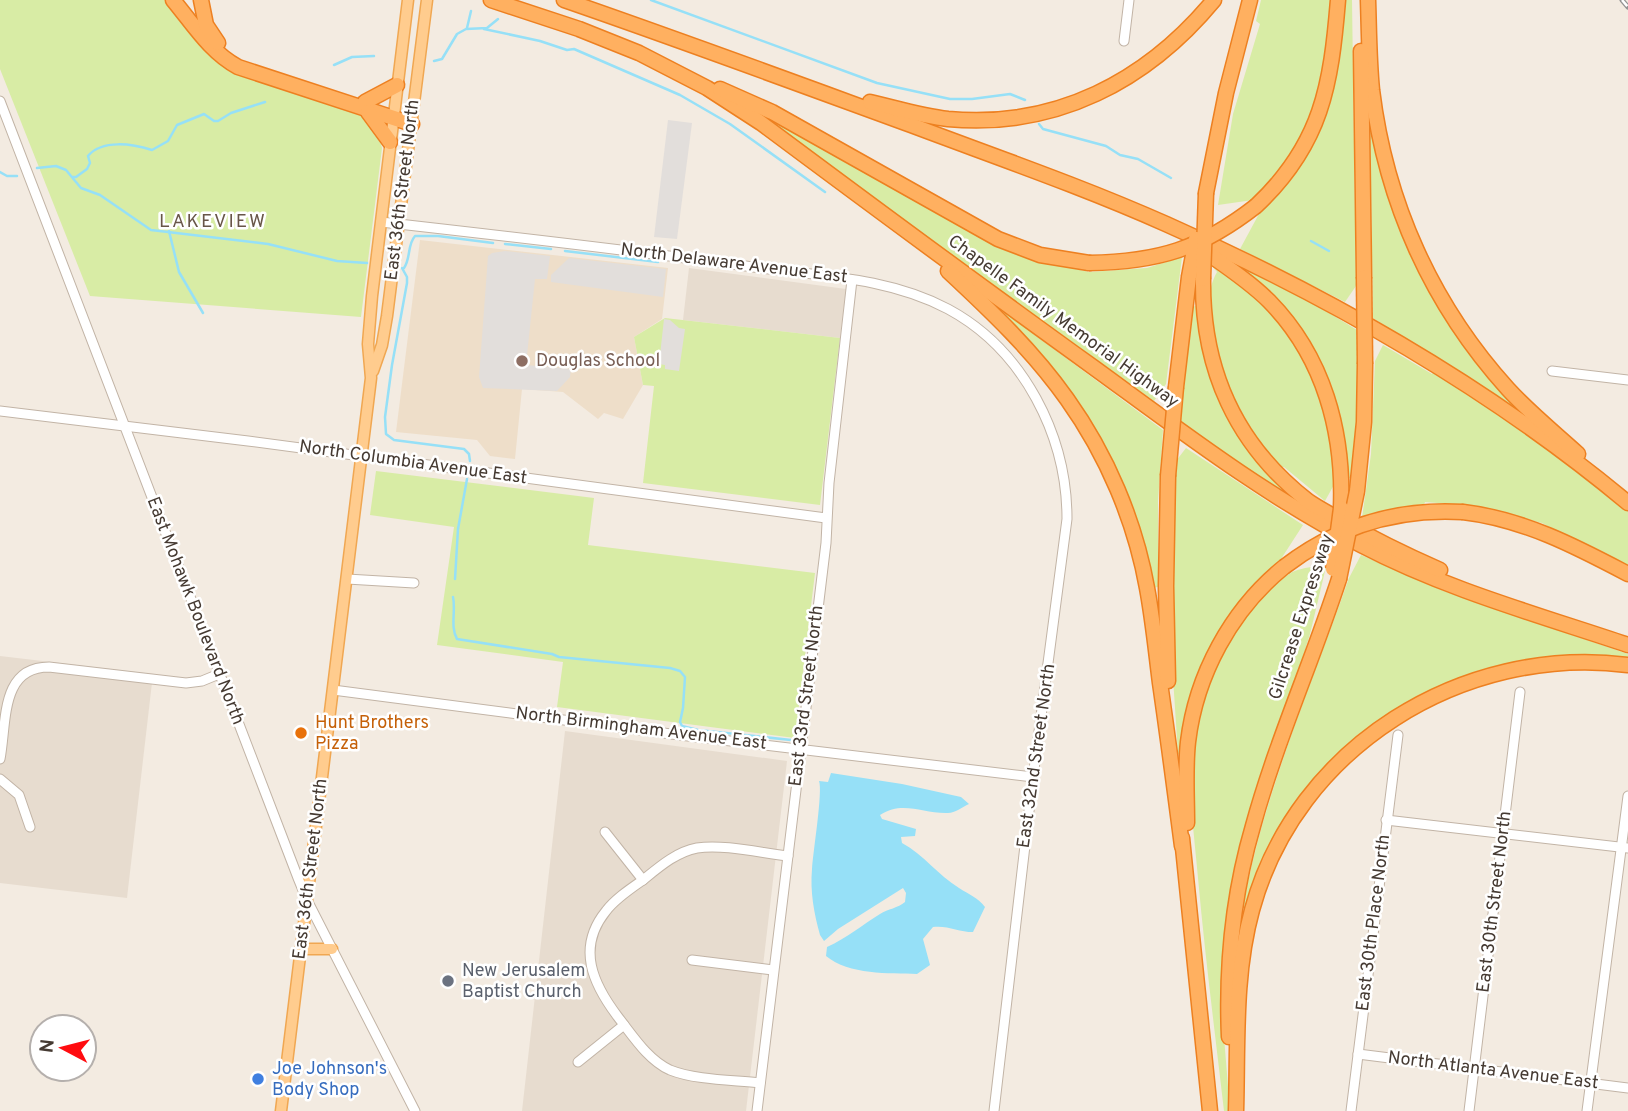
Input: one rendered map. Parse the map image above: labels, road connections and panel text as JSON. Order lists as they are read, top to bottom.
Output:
{
  "streets": {
    "highway": ["Chapelle Family Memorial Highway", "Gilcrease Expressway"],
    "main road": ["East 36th Street North"],
    "street": [
      "North Delaware Avenue East",
      "North Columbia Avenue East",
      "East Mohawk Boulevard North",
      "East 33rd Street North",
      "North Birmingham Avenue East",
      "East 32nd Street North",
      "East 30th Street North",
      "East 30th Place North",
      "North Atlanta Avenue East"
    ]
  },
  "crossings": [
    ["East 36th Street North", "North Delaware Avenue East"],
    ["East 36th Street North", "North Columbia Avenue East"],
    ["East 36th Street North", "East Mohawk Boulevard North"],
    ["East 36th Street North", "North Birmingham Avenue East"],
    ["North Delaware Avenue East", "East 33rd Street North"],
    ["North Delaware Avenue East", "East 32nd Street North"],
    ["North Columbia Avenue East", "East Mohawk Boulevard North"],
    ["North Columbia Avenue East", "East 33rd Street North"],
    ["East 33rd Street North", "North Birmingham Avenue East"],
    ["North Birmingham Avenue East", "East 32nd Street North"],
    ["East 30th Street North", "North Atlanta Avenue East"],
    ["East 30th Place North", "North Atlanta Avenue East"]
  ],
  "districts": ["LAKEVIEW"],
  "places": [
    "Douglas School",
    "Hunt Brothers Pizza",
    "New Jerusalem Baptist Church",
    "Joe Johnson's Body Shop"
  ],
  "north": "left"
}
